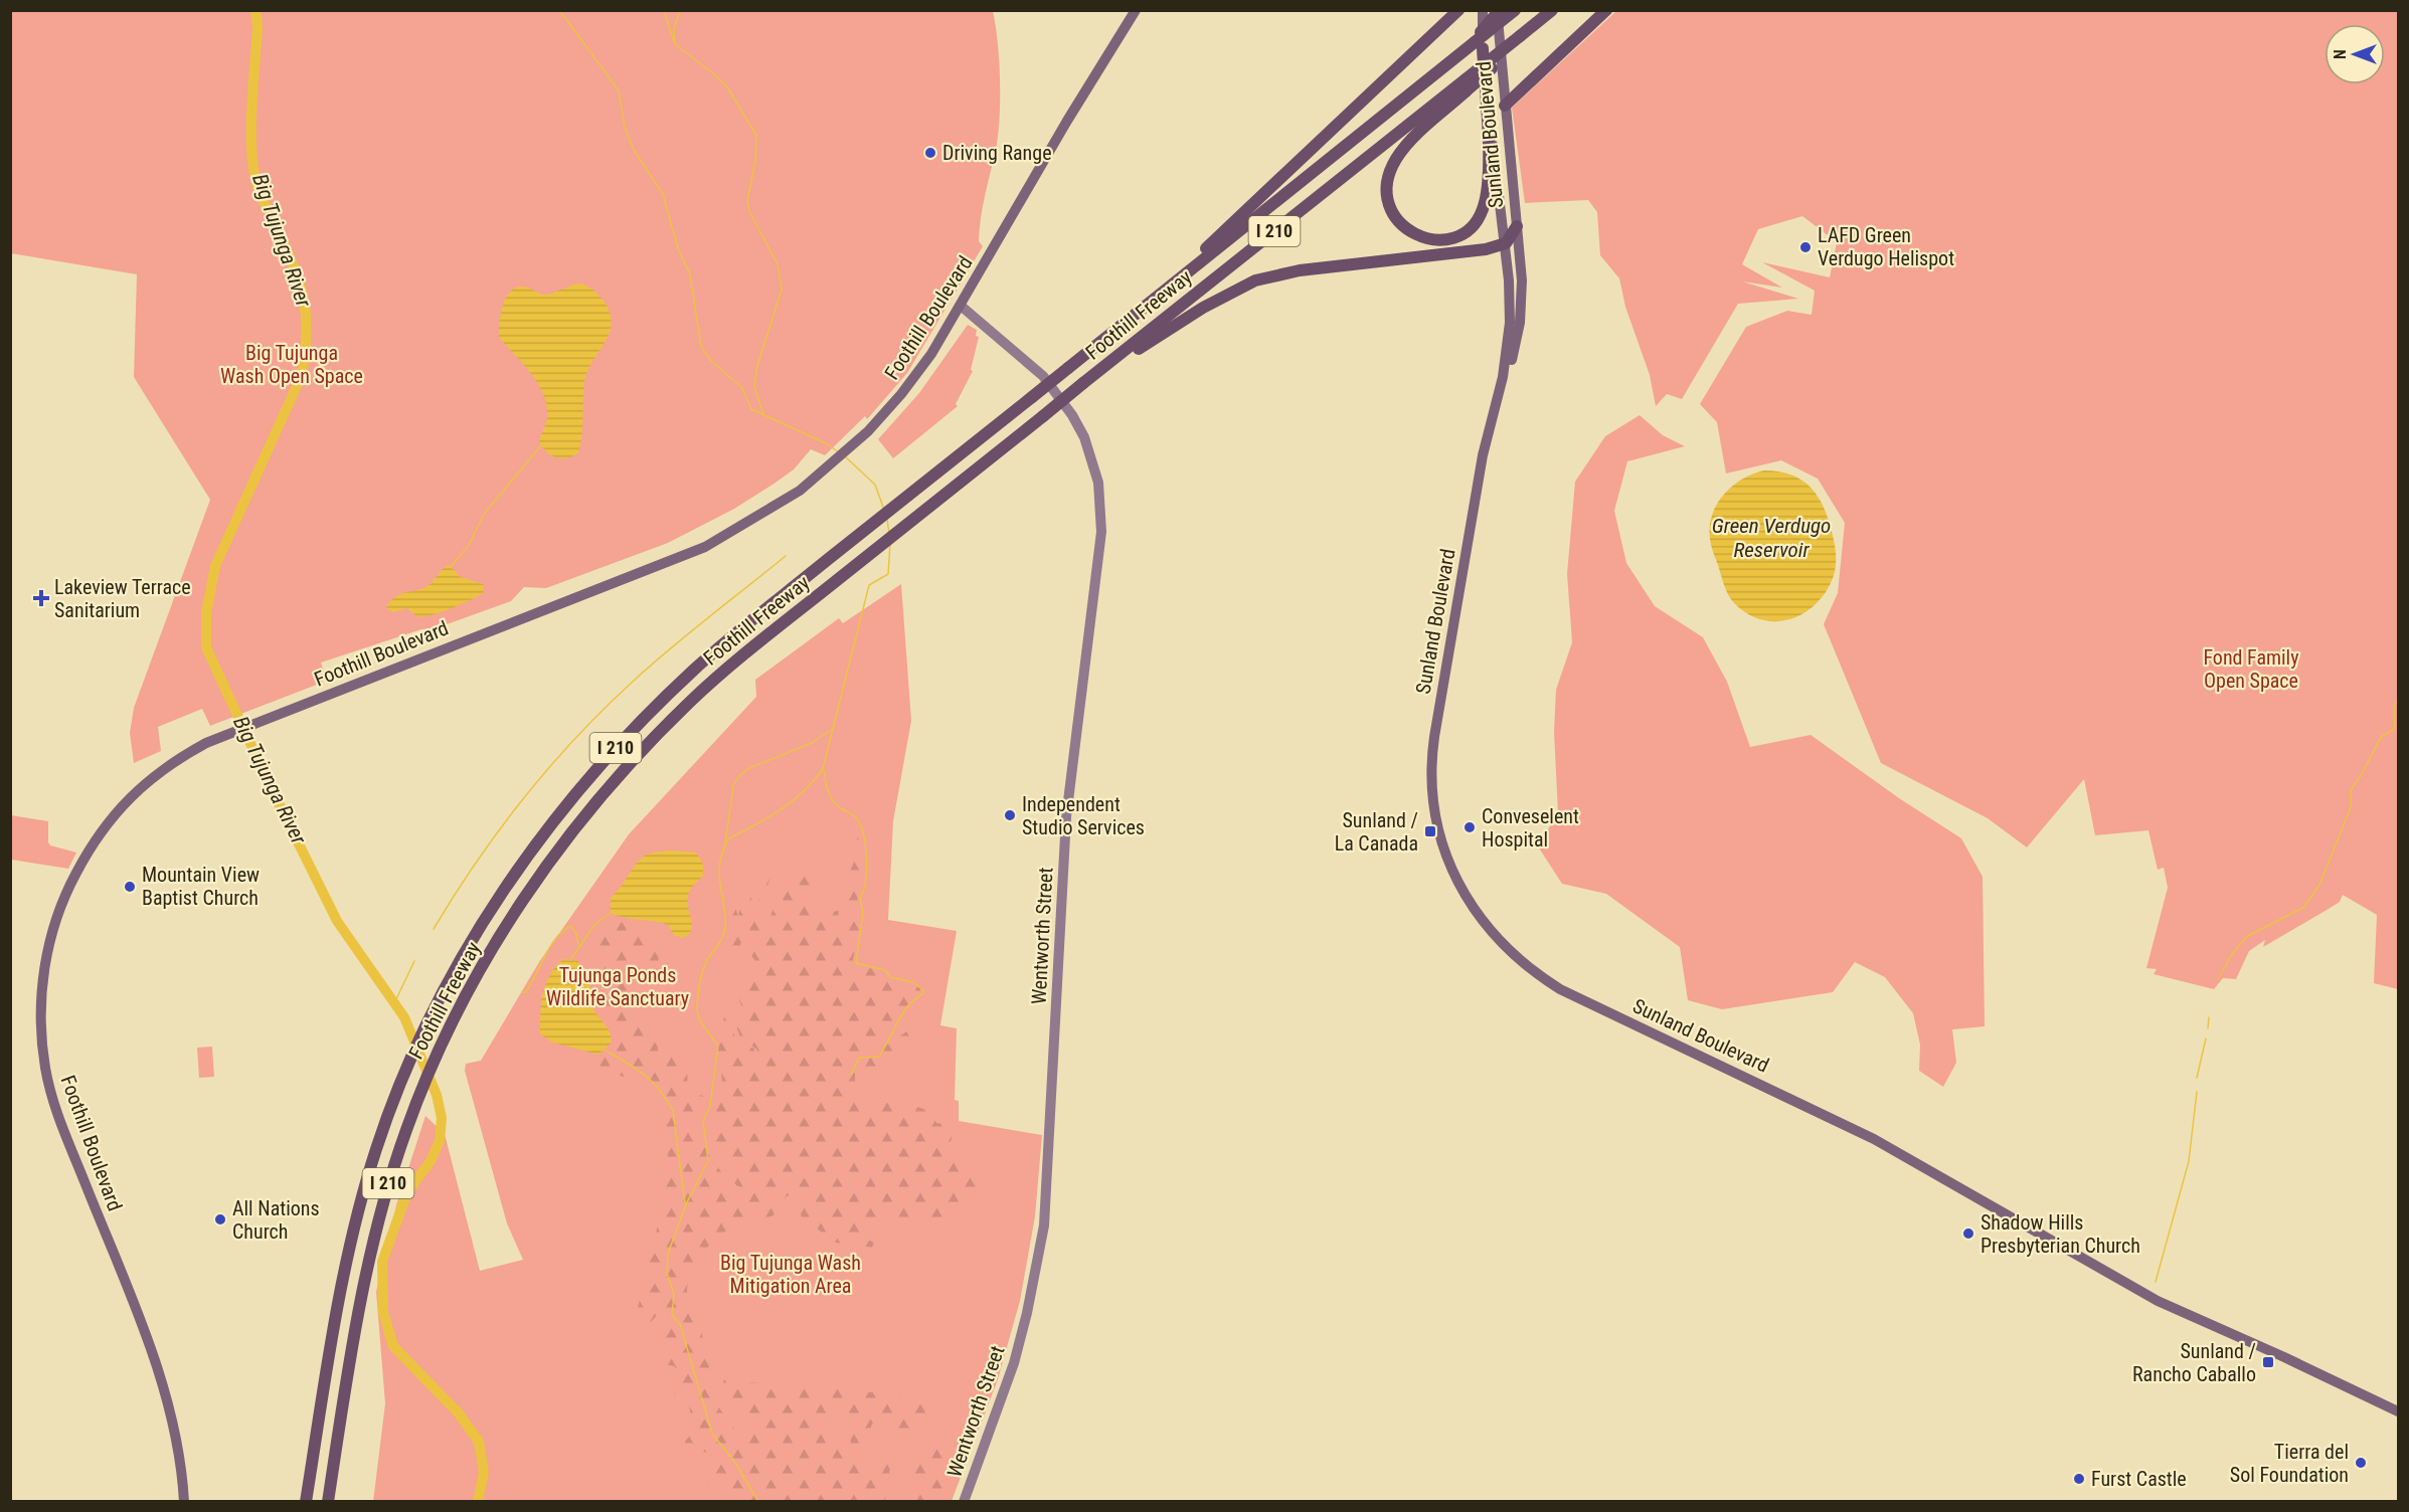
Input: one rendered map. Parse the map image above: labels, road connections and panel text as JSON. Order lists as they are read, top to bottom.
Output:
{
  "streets": {
    "highway": ["I 210", "Foothill Freeway"],
    "main road": ["Sunland Boulevard", "Foothill Boulevard", "Wentworth Street"]
  },
  "crossings": [
    ["Sunland Boulevard", "Foothill Freeway"],
    ["Foothill Boulevard", "Wentworth Street"]
  ],
  "water": ["Big Tujunga River", "Green Verdugo Reservoir"],
  "parks": [
    "Big Tujunga Wash Open Space",
    "Fond Family Open Space",
    "Tujunga Ponds Wildlife Sanctuary",
    "Big Tujunga Wash Mitigation Area"
  ],
  "places": {
    "other": [
      "Driving Range",
      "LAFD Green Verdugo Helispot",
      "Independent Studio Services",
      "Conveselent Hospital",
      "Mountain View Baptist Church",
      "All Nations Church",
      "Shadow Hills Presbyterian Church",
      "Tierra del Sol Foundation",
      "Furst Castle"
    ],
    "health": ["Lakeview Terrace Sanitarium"],
    "transit": ["Sunland / La Canada", "Sunland / Rancho Caballo"]
  },
  "north": "left"
}
